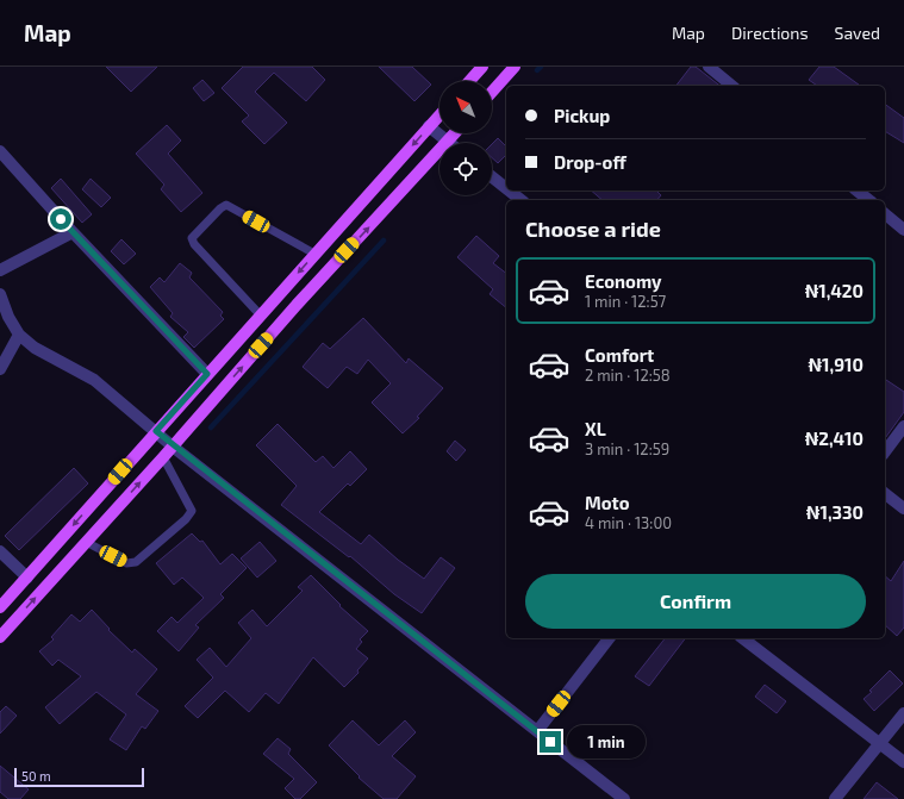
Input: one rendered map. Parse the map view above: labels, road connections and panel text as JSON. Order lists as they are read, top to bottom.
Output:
{
  "scale_bar": "50 m",
  "north": "top left",
  "page": {
    "header": "Map",
    "nav": ["Map", "Directions", "Saved"],
    "banner": ["Pickup", "Drop-off"],
    "heading": "Choose a ride",
    "list": [
      {
        "name": "Economy",
        "note": "1 min · 12:57",
        "value": "₦1,420"
      },
      {
        "name": "Comfort",
        "note": "2 min · 12:58",
        "value": "₦1,910"
      },
      {
        "name": "XL",
        "note": "3 min · 12:59",
        "value": "₦2,410"
      },
      {
        "name": "Moto",
        "note": "4 min · 13:00",
        "value": "₦1,330"
      }
    ],
    "buttons": "Confirm",
    "bubble": "1 min",
    "scale": "50 m"
  }
}
